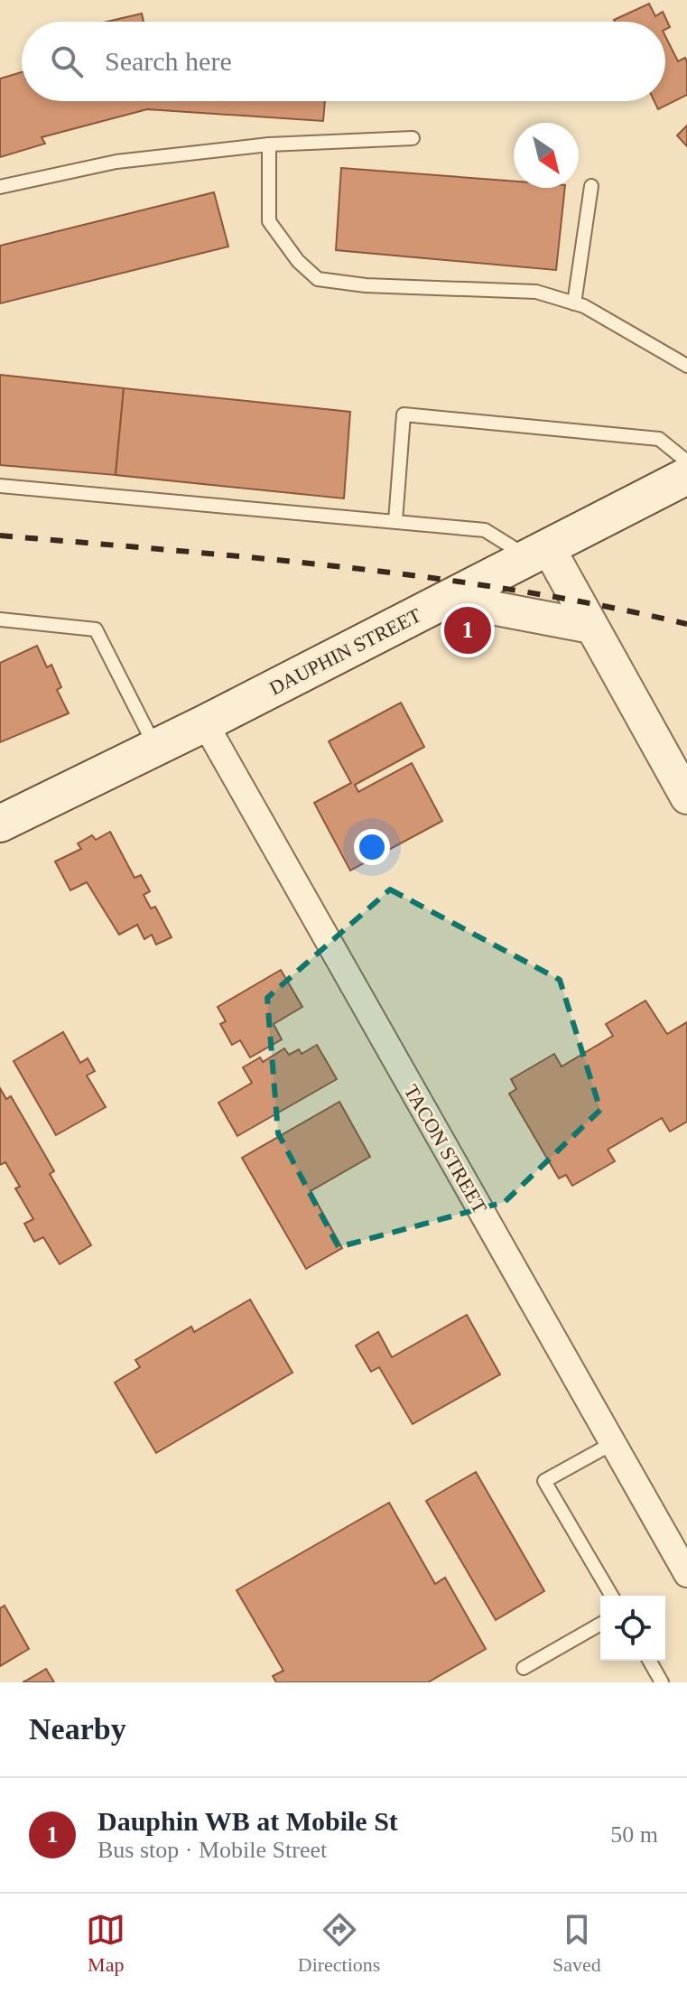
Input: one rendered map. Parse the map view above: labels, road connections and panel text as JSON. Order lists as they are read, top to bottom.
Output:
{
  "streets": {
    "main road": ["DAUPHIN STREET"],
    "street": ["TACON STREET"]
  },
  "crossings": [
    ["DAUPHIN STREET", "TACON STREET"]
  ],
  "north": "bottom right",
  "page": {
    "search": "Search here",
    "pins": "1",
    "heading": "Nearby",
    "list": [
      {
        "mark": "1",
        "name": "Dauphin WB at Mobile St",
        "note": "Bus stop · Mobile Street",
        "value": "50 m"
      }
    ],
    "nav": ["Map", "Directions", "Saved"]
  }
}
